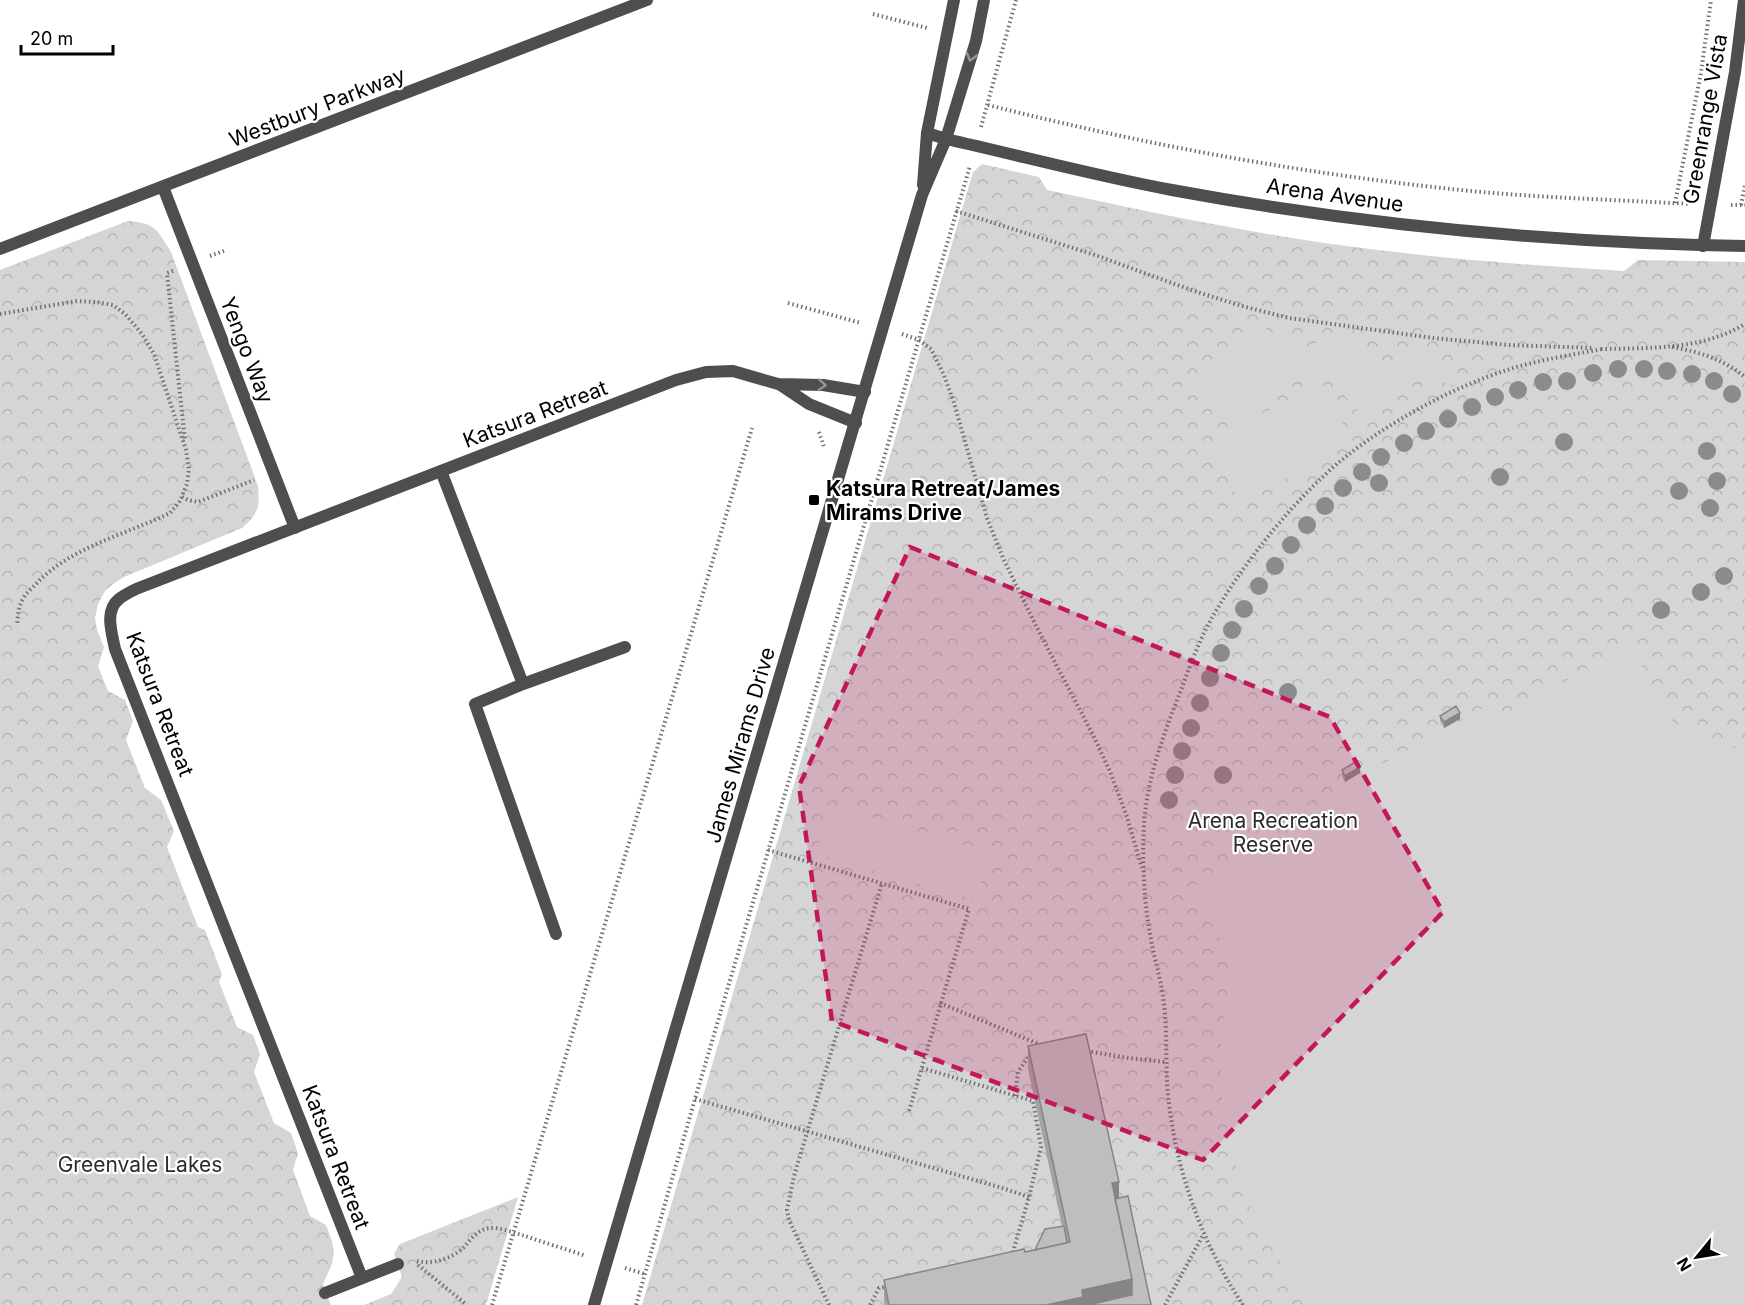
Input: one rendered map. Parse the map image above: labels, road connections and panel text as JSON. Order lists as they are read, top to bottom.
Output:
{
  "streets": {
    "street": [
      "Westbury Parkway",
      "Greenrange Vista",
      "Arena Avenue",
      "Yengo Way",
      "Katsura Retreat",
      "James Mirams Drive"
    ]
  },
  "crossings": [
    ["Westbury Parkway", "Yengo Way"],
    ["Greenrange Vista", "Arena Avenue"],
    ["Arena Avenue", "James Mirams Drive"],
    ["Yengo Way", "Katsura Retreat"],
    ["Katsura Retreat", "James Mirams Drive"]
  ],
  "parks": ["Arena Recreation Reserve", "Greenvale Lakes"],
  "places": {
    "transit": ["Katsura Retreat/James Mirams Drive"]
  },
  "scale_bar": "20 m",
  "north": "bottom left"
}
